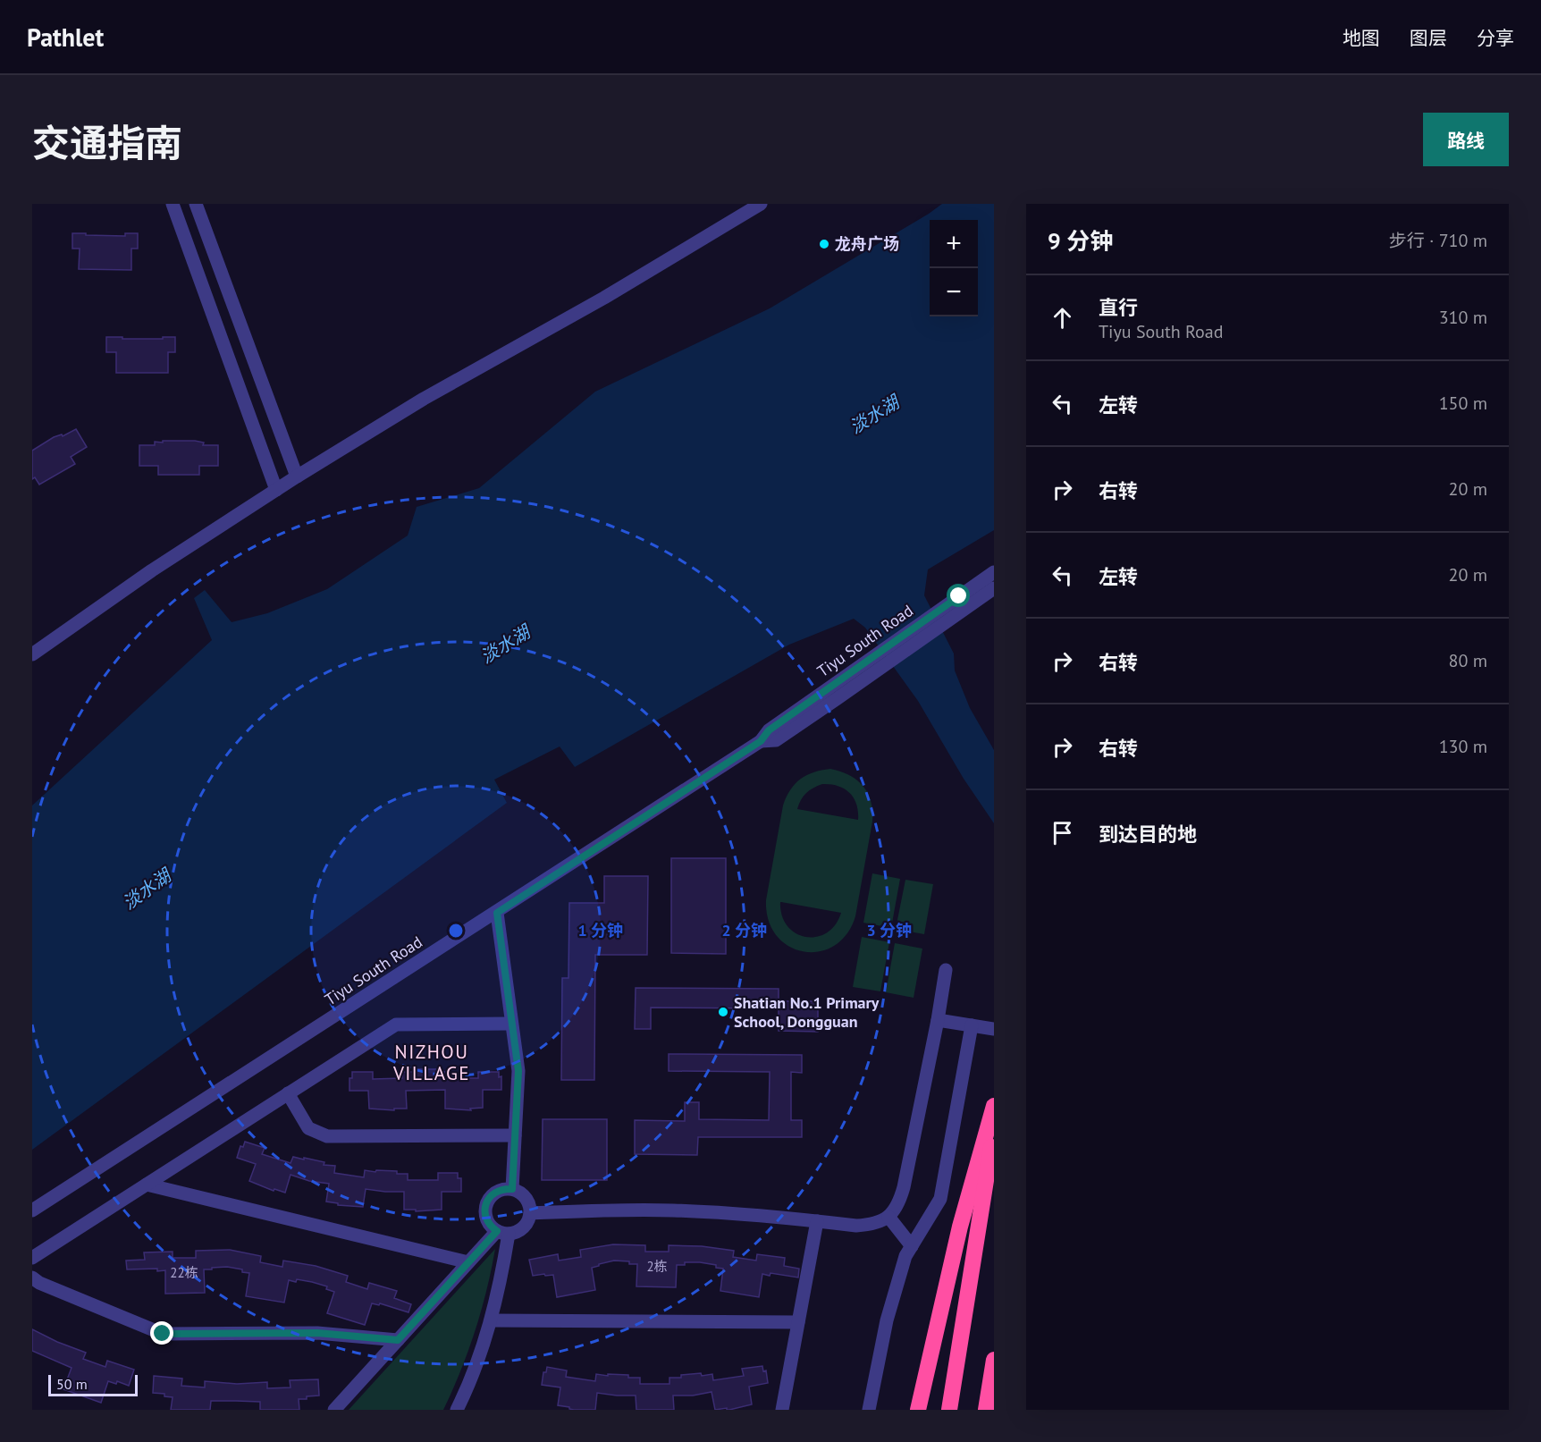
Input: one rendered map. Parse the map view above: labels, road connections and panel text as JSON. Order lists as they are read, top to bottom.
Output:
{
  "streets": {
    "street": ["Tiyu South Road"]
  },
  "districts": ["NIZHOU VILLAGE"],
  "water": ["淡水湖"],
  "places": ["龙舟广场", "Shatian No.1 Primary School, Dongguan"],
  "house_numbers": ["2栋", "22栋"],
  "scale_bar": "50 m",
  "page": {
    "header": "Pathlet",
    "nav": ["地图", "图层", "分享"],
    "title": "交通指南",
    "buttons": "路线",
    "heading": ["9 分钟", "步行 · 710 m"],
    "map_buttons": ["+", "−"],
    "list": [
      ["直行", "Tiyu South Road", "310 m"],
      ["左转", "150 m"],
      ["右转", "20 m"],
      ["左转", "20 m"],
      ["右转", "80 m"],
      ["右转", "130 m"],
      "到达目的地"
    ],
    "scale": "50 m"
  },
  "rings": ["1 分钟", "2 分钟", "3 分钟"]
}
